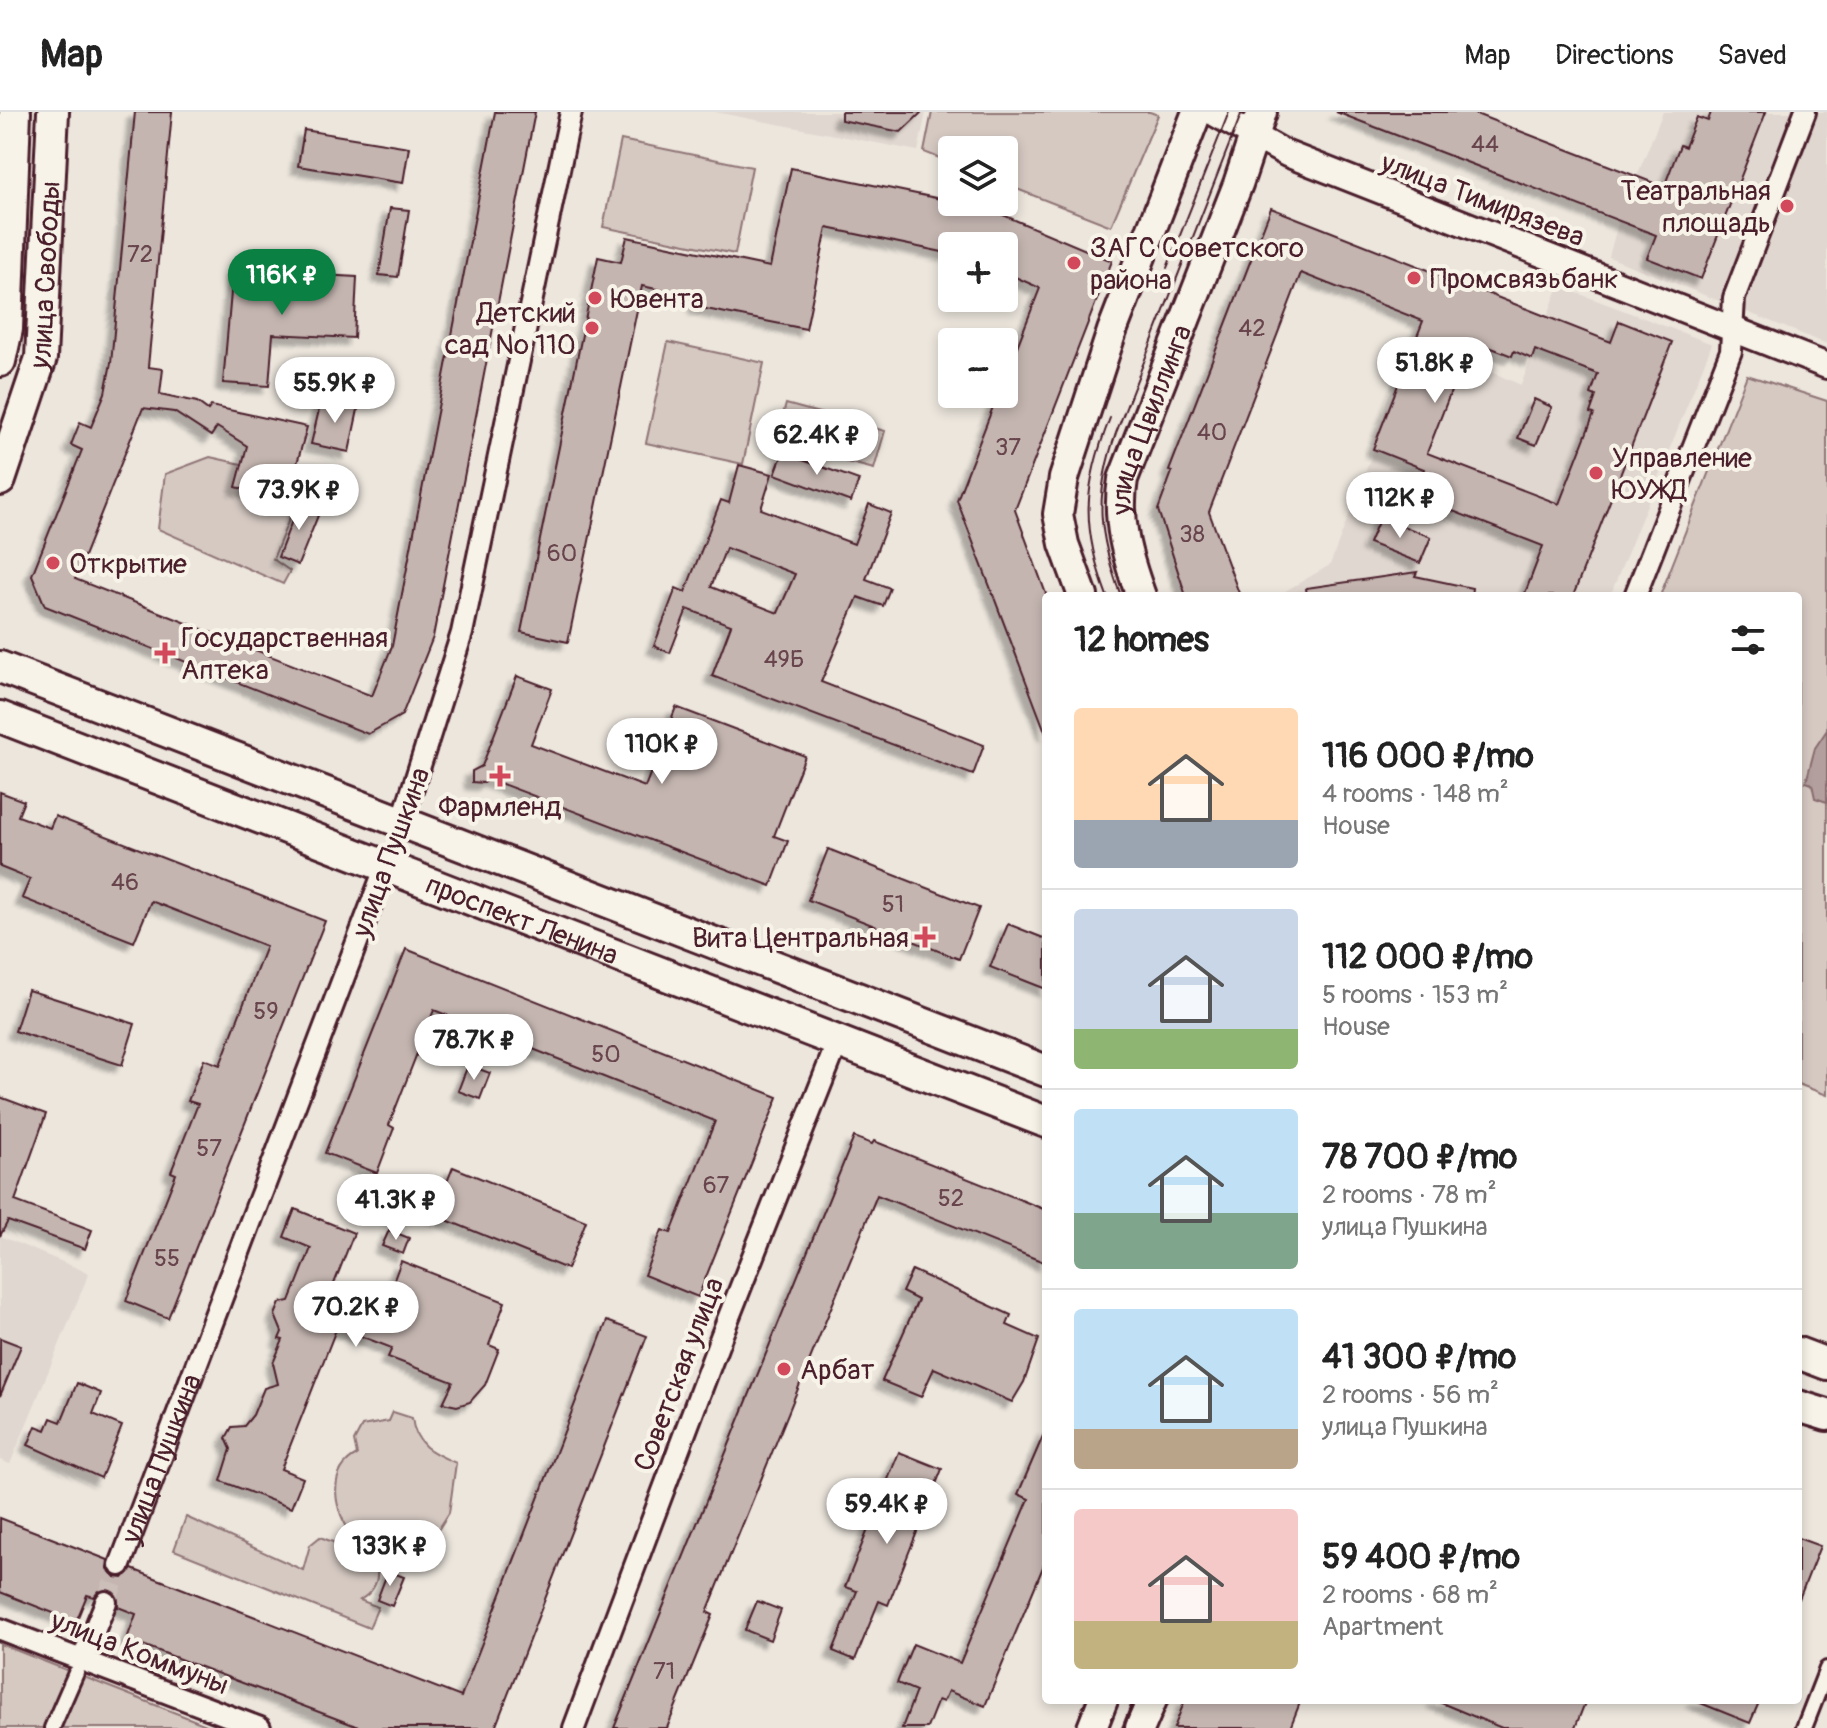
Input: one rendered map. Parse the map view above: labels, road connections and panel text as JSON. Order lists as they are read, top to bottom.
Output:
{
  "streets": {
    "main road": [
      "улица Свободы",
      "улица Цвиллинга",
      "улица Пушкина",
      "проспект Ленина"
    ],
    "street": ["улица Тимирязева", "Советская улица", "улица Коммуны"]
  },
  "crossings": [
    ["улица Тимирязева", "улица Цвиллинга"],
    ["улица Пушкина", "проспект Ленина"],
    ["проспект Ленина", "Советская улица"]
  ],
  "places": {
    "other": [
      "Театральная площадь",
      "ЗАГС Советского района",
      "Промсвязьбанк",
      "Ювента",
      "Детский сад № 110",
      "Управление ЮУЖД",
      "Открытие",
      "Арбат"
    ],
    "health": ["Государственная Аптека", "Фармленд", "Вита Центральная"]
  },
  "house_numbers": [
    "44",
    "72",
    "42",
    "40",
    "37",
    "38",
    "60",
    "49Б",
    "46",
    "51",
    "59",
    "50",
    "57",
    "67",
    "52",
    "55",
    "71"
  ],
  "page": {
    "header": "Map",
    "nav": ["Map", "Directions", "Saved"],
    "map_buttons": ["+", "−"],
    "price": [
      "116K ₽",
      "51.8K ₽",
      "55.9K ₽",
      "62.4K ₽",
      "73.9K ₽",
      "112K ₽",
      "110K ₽",
      "78.7K ₽",
      "41.3K ₽",
      "70.2K ₽",
      "59.4K ₽",
      "133K ₽"
    ],
    "heading": "12 homes",
    "list": [
      {
        "name": "116 000 ₽/mo",
        "note": "4 rooms · 148 m² · House"
      },
      {
        "name": "112 000 ₽/mo",
        "note": "5 rooms · 153 m² · House"
      },
      {
        "name": "78 700 ₽/mo",
        "note": "2 rooms · 78 m² · улица Пушкина"
      },
      {
        "name": "41 300 ₽/mo",
        "note": "2 rooms · 56 m² · улица Пушкина"
      },
      {
        "name": "59 400 ₽/mo",
        "note": "2 rooms · 68 m² · Apartment"
      }
    ]
  }
}
